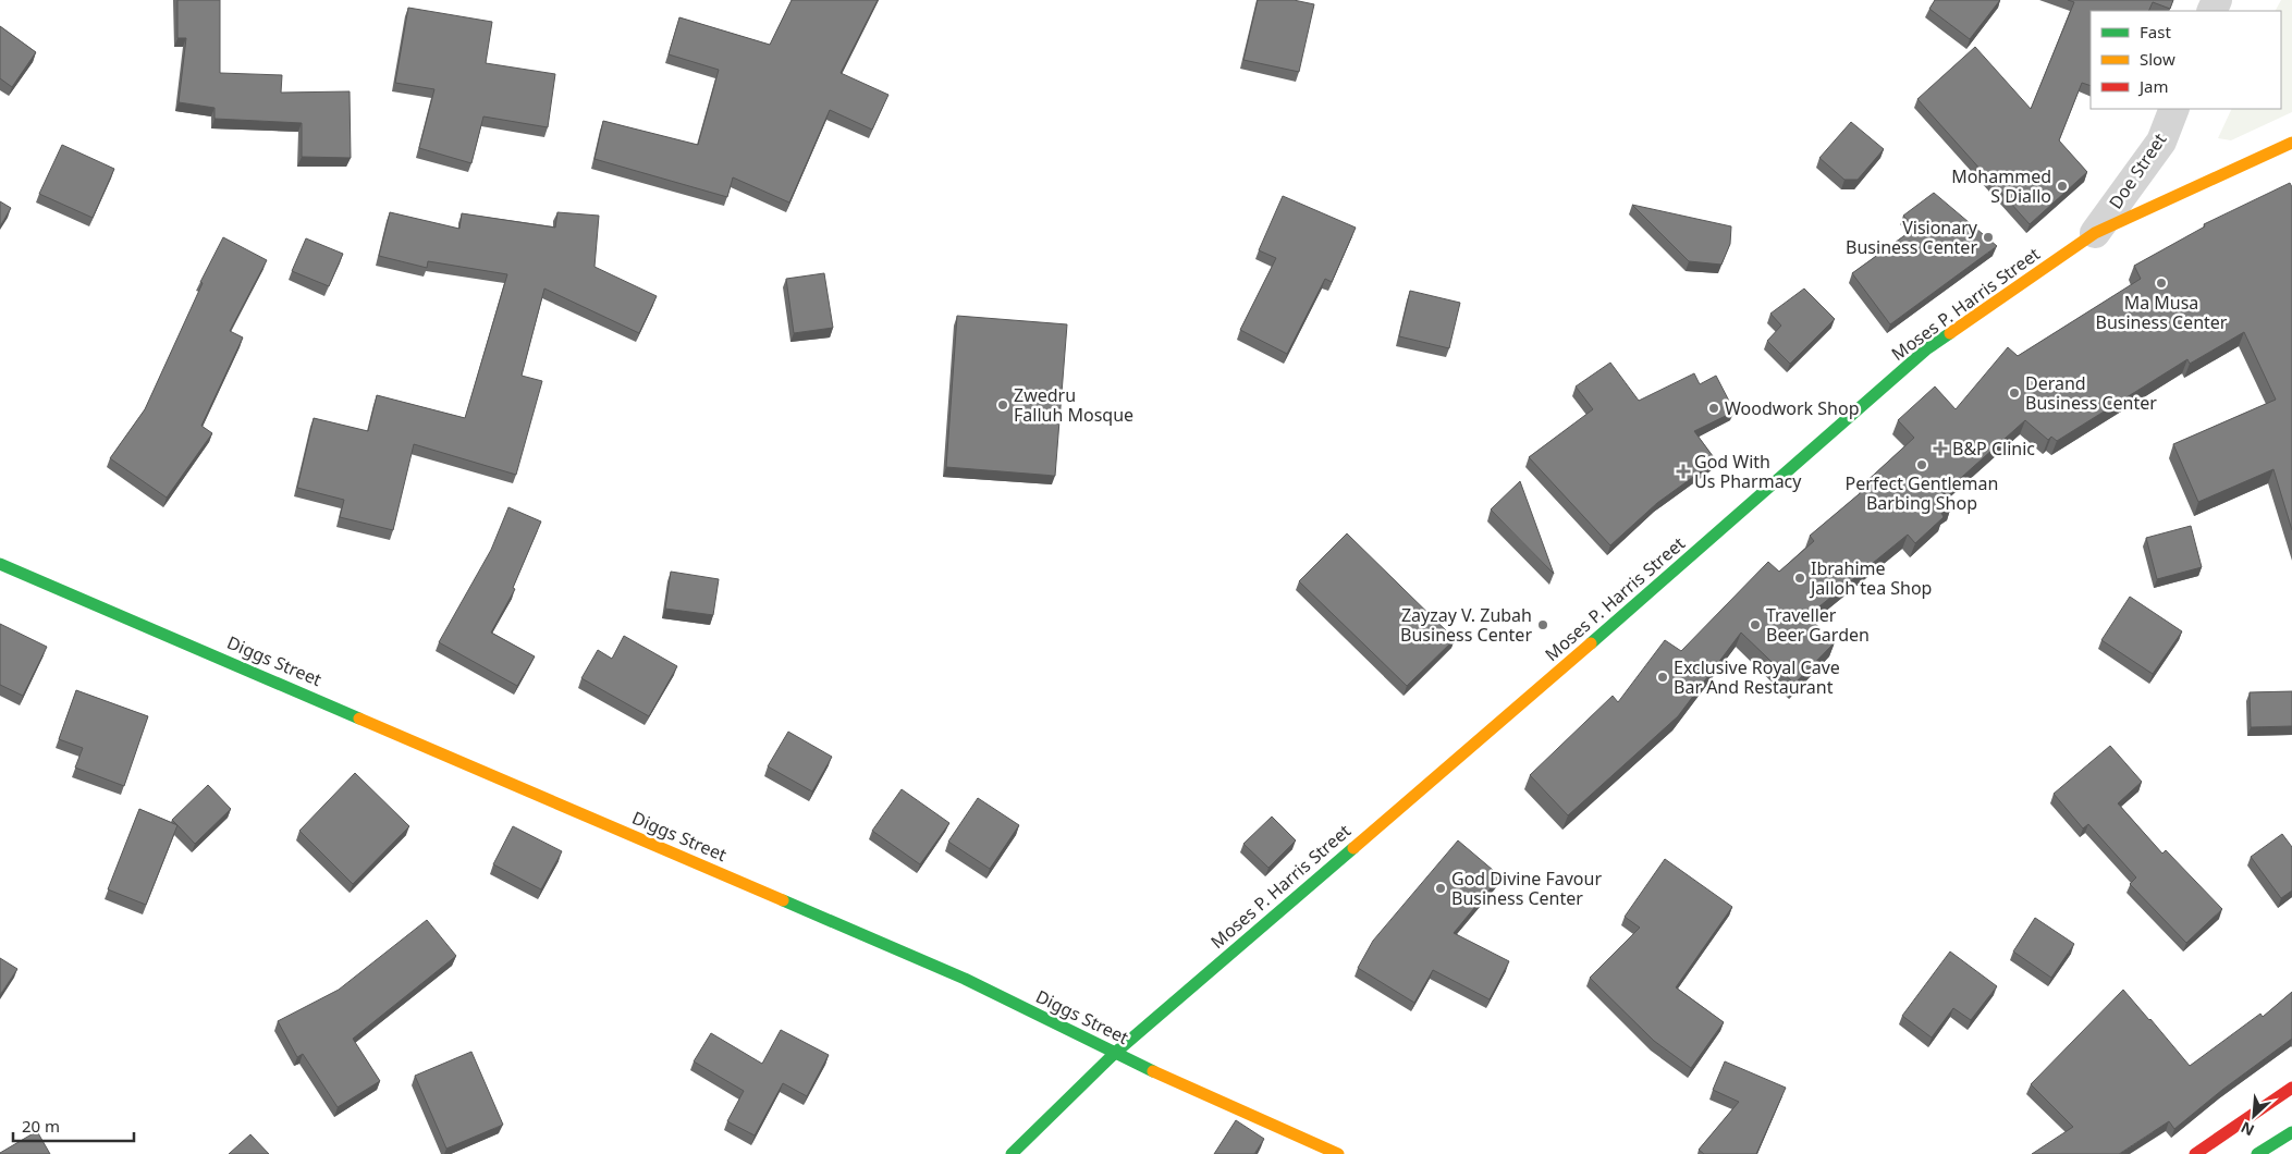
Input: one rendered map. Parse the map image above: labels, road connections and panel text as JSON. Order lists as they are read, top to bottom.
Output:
{
  "streets": {
    "main road": ["Moses P. Harris Street", "Diggs Street"],
    "street": ["Doe Street"]
  },
  "crossings": [
    ["Doe Street", "Moses P. Harris Street"],
    ["Moses P. Harris Street", "Diggs Street"]
  ],
  "places": {
    "other": [
      "Mohammed S Diallo",
      "Visionary Business Center",
      "Ma Musa Business Center",
      "Derand Business Center",
      "Zwedru Falluh Mosque",
      "Woodwork Shop",
      "Perfect Gentleman Barbing Shop",
      "Ibrahime Jalloh tea Shop",
      "Zayzay V. Zubah Business Center",
      "Traveller Beer Garden",
      "Exclusive Royal Cave Bar And Restaurant",
      "God Divine Favour Business Center"
    ],
    "health": ["B&P Clinic", "God With Us Pharmacy"]
  },
  "legend": ["Fast", "Slow", "Jam"],
  "scale_bar": "20 m",
  "north": "bottom left"
}
